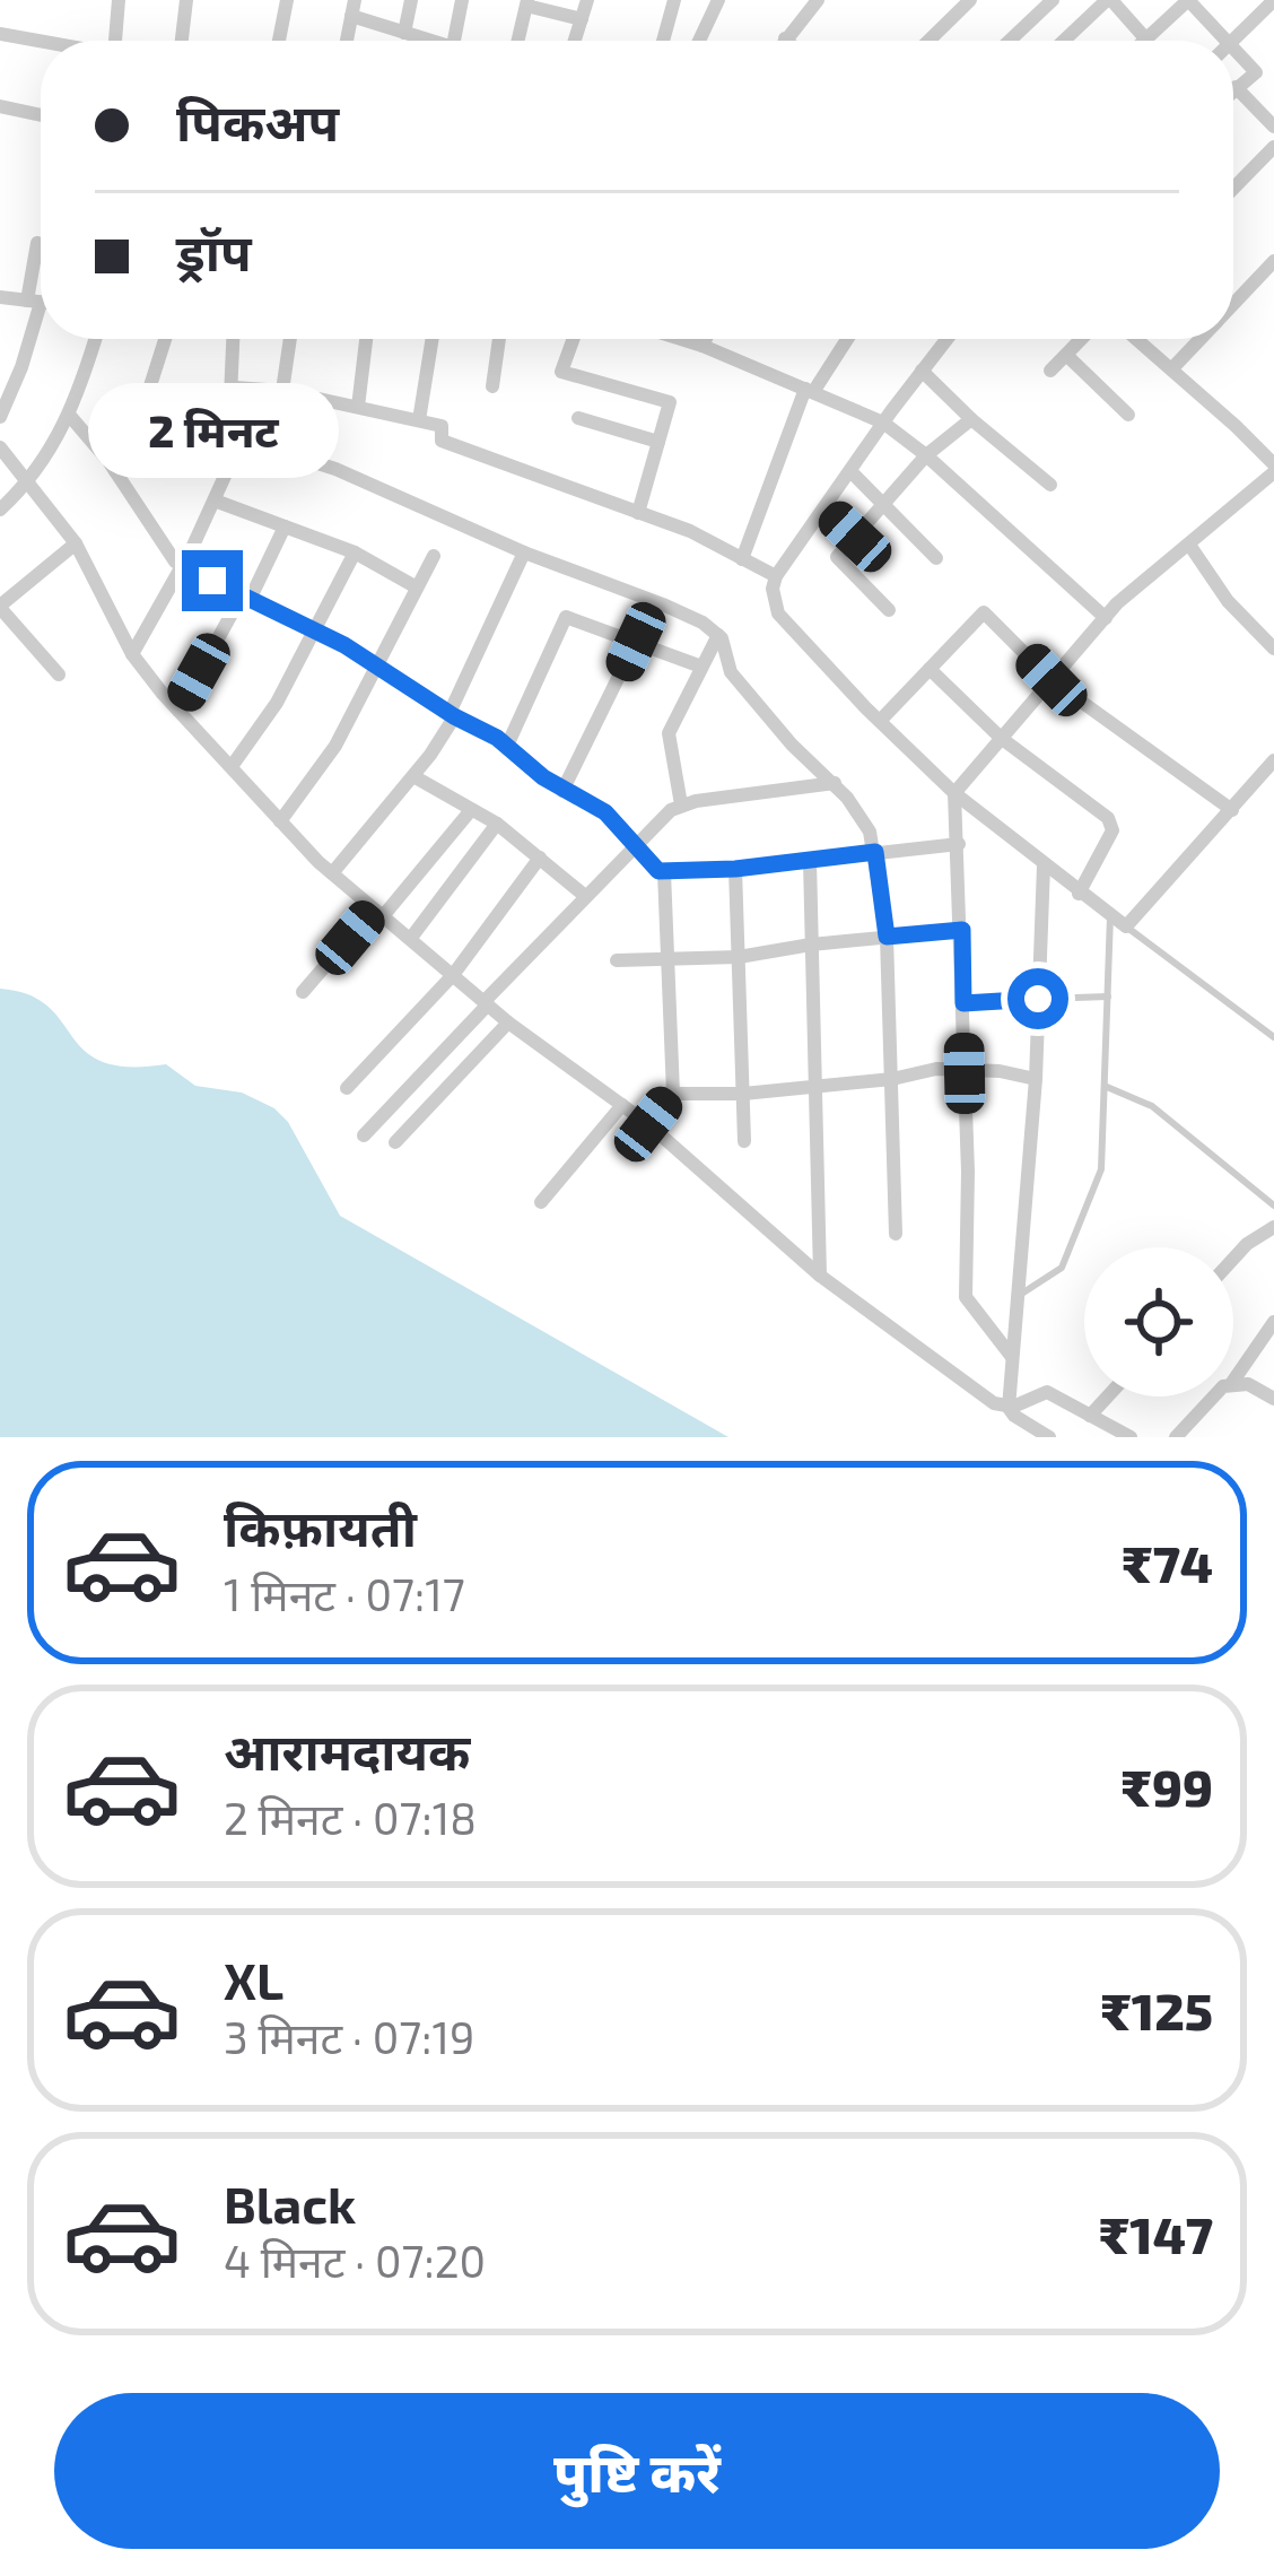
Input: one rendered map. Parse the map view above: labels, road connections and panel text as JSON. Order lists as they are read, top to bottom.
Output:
{
  "page": {
    "banner": ["पिकअप", "ड्रॉप"],
    "bubble": "2 मिनट",
    "list": [
      {
        "name": "किफ़ायती",
        "note": "1 मिनट · 07:17",
        "value": "₹74"
      },
      {
        "name": "आरामदायक",
        "note": "2 मिनट · 07:18",
        "value": "₹99"
      },
      {
        "name": "XL",
        "note": "3 मिनट · 07:19",
        "value": "₹125"
      },
      {
        "name": "Black",
        "note": "4 मिनट · 07:20",
        "value": "₹147"
      }
    ],
    "buttons": "पुष्टि करें"
  }
}
